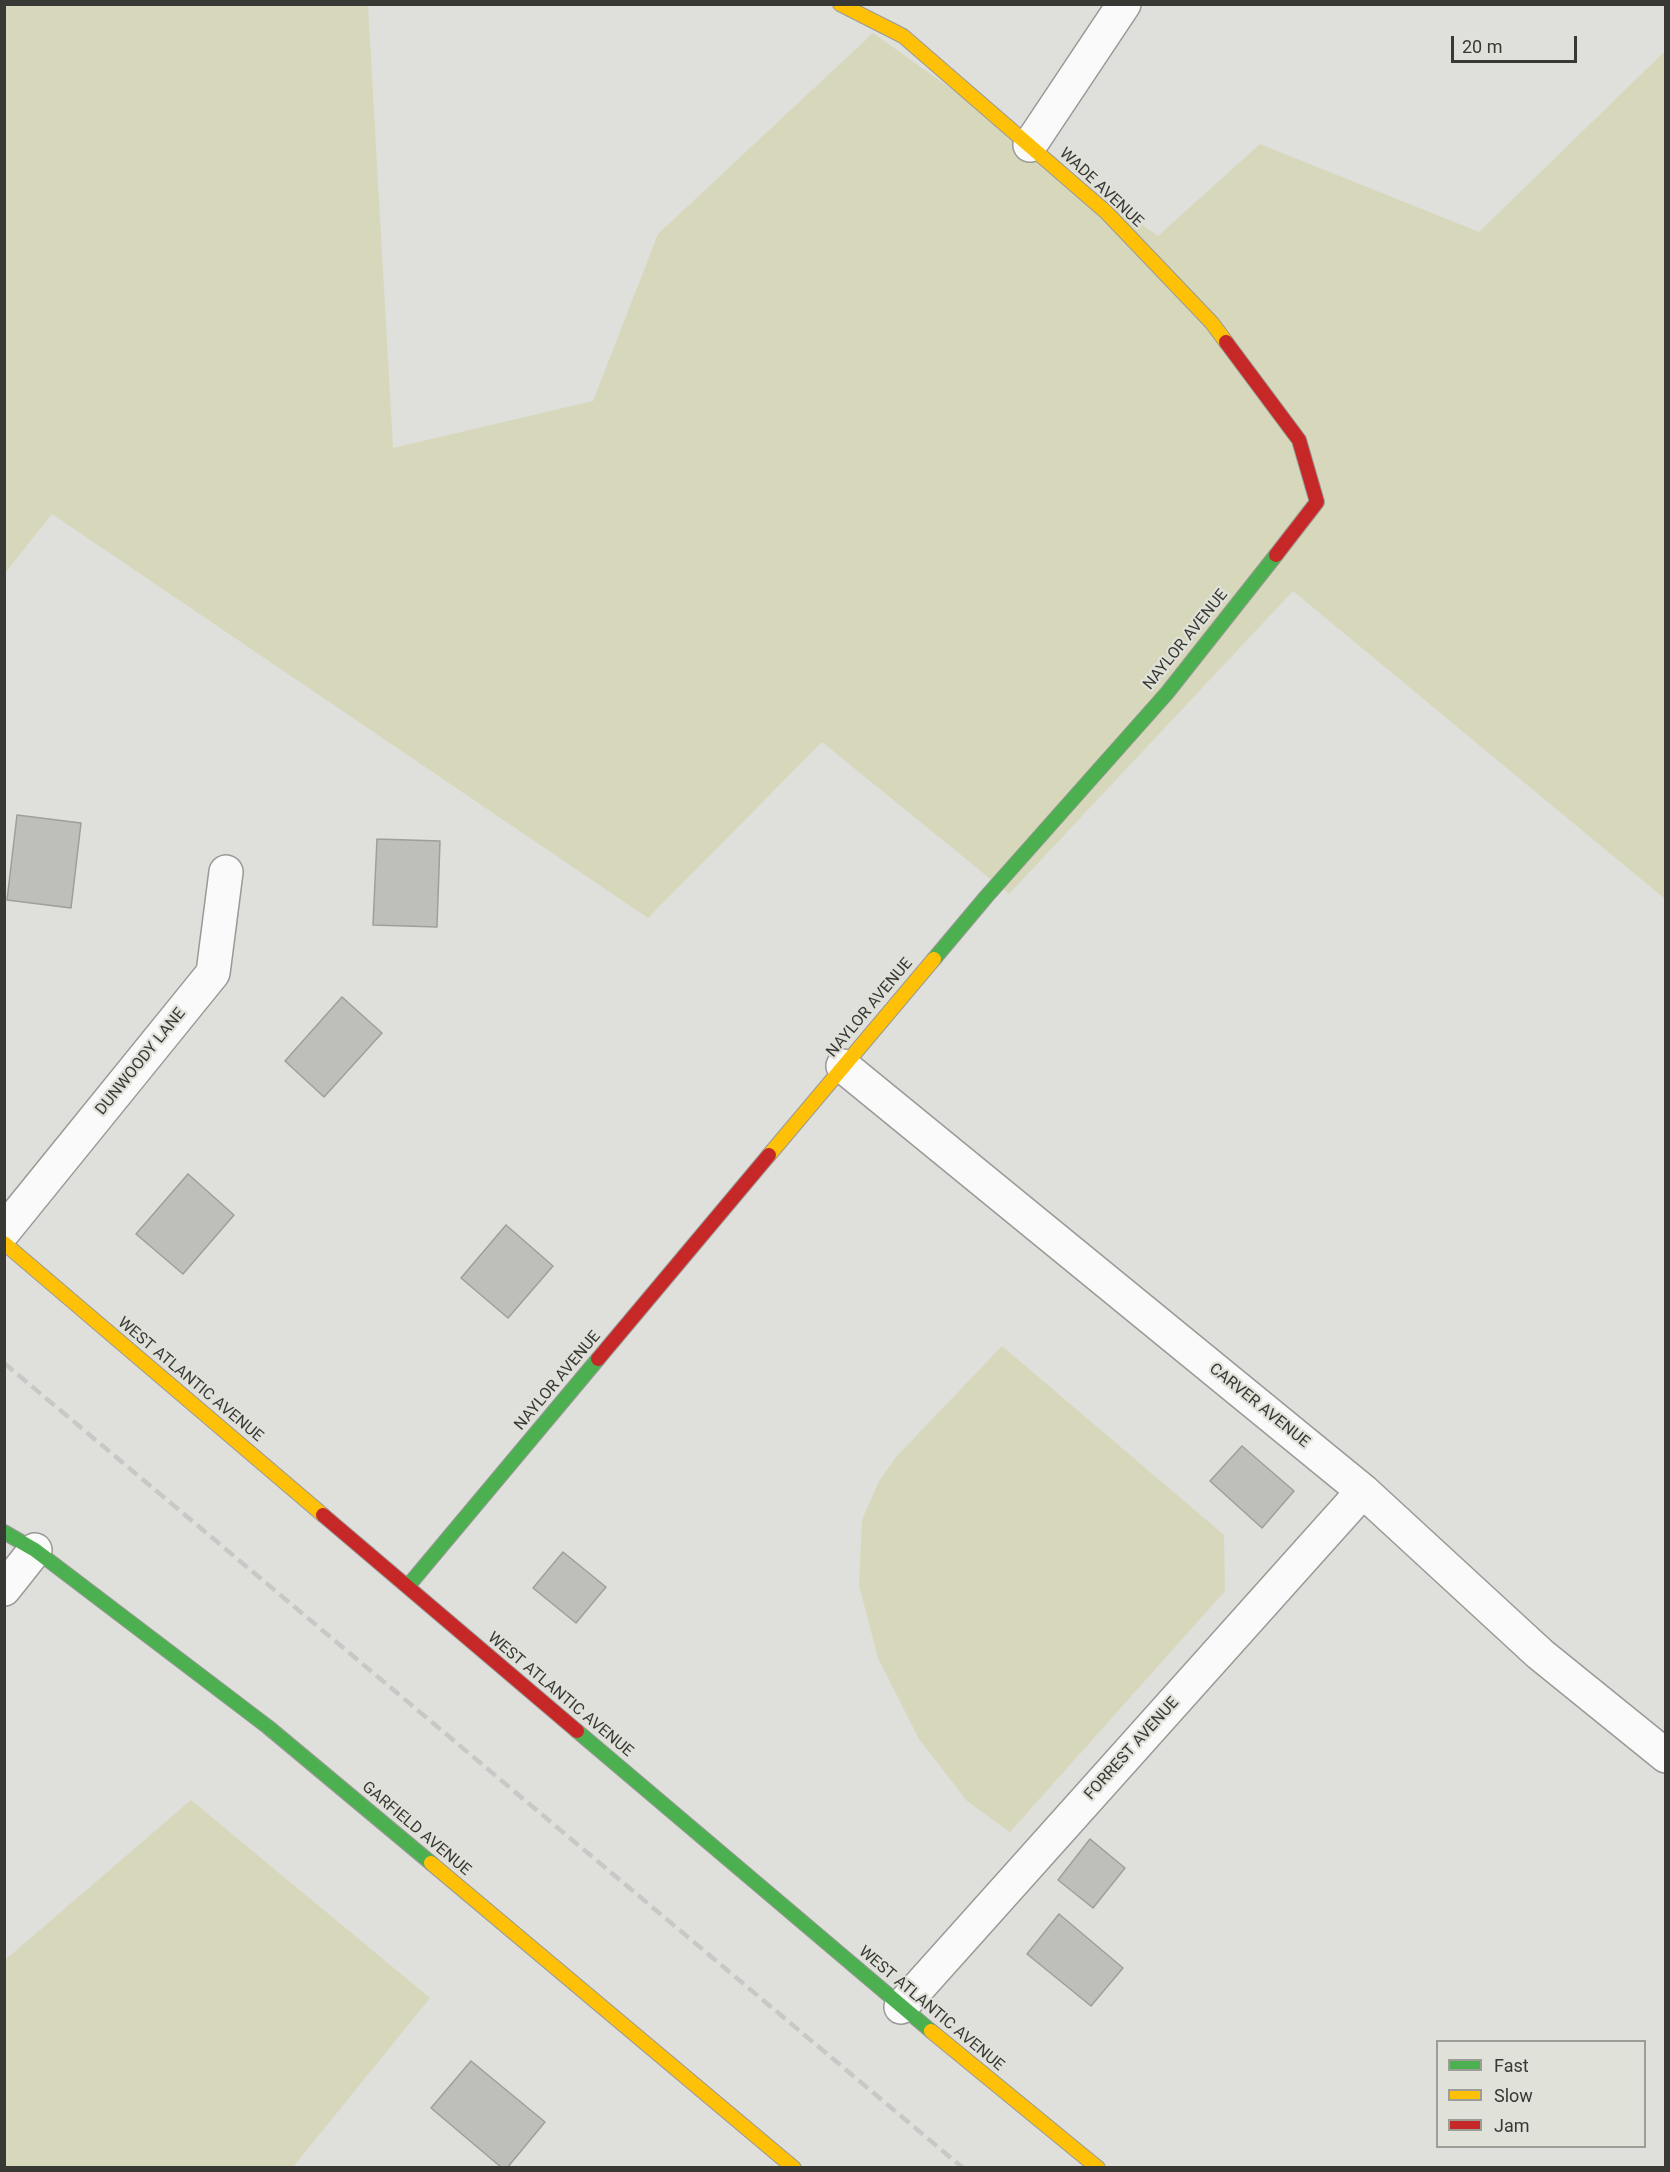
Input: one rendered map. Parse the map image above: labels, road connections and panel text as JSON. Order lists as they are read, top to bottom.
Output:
{
  "streets": {
    "street": [
      "WADE AVENUE",
      "NAYLOR AVENUE",
      "DUNWOODY LANE",
      "WEST ATLANTIC AVENUE",
      "CARVER AVENUE",
      "FORREST AVENUE",
      "GARFIELD AVENUE"
    ]
  },
  "crossings": [
    ["WADE AVENUE", "NAYLOR AVENUE"],
    ["NAYLOR AVENUE", "WEST ATLANTIC AVENUE"],
    ["NAYLOR AVENUE", "CARVER AVENUE"],
    ["WEST ATLANTIC AVENUE", "FORREST AVENUE"],
    ["CARVER AVENUE", "FORREST AVENUE"]
  ],
  "legend": ["Fast", "Slow", "Jam"],
  "scale_bar": "20 m"
}
